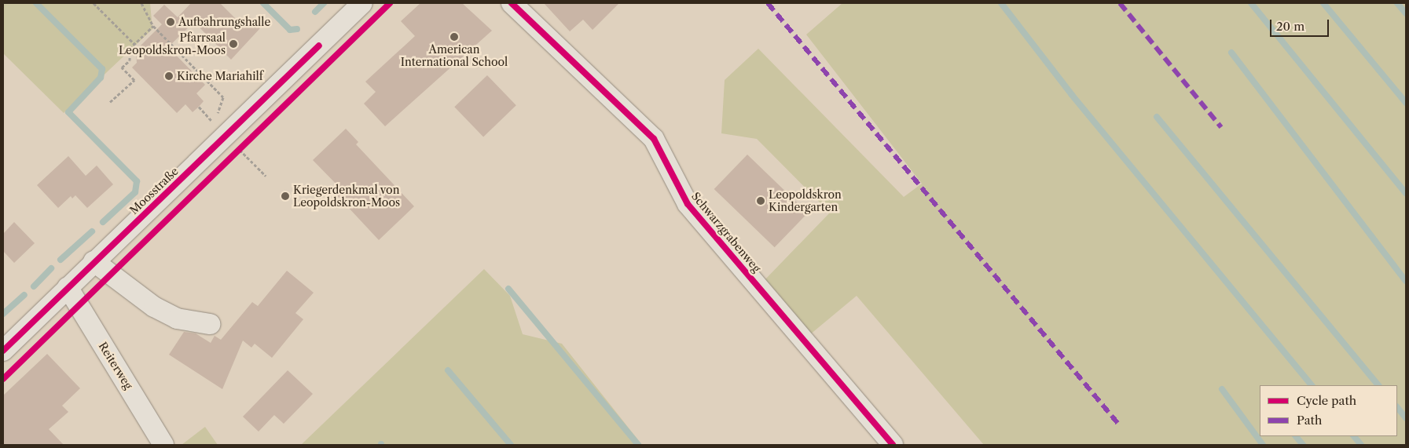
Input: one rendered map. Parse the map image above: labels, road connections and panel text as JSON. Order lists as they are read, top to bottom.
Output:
{
  "streets": {
    "street": ["Moosstraße", "Schwarzgrabenweg", "Reiterweg"]
  },
  "crossings": [
    ["Moosstraße", "Reiterweg"]
  ],
  "places": [
    "Aufbahrungshalle",
    "American International School",
    "Pfarrsaal Leopoldskron-Moos",
    "Kirche Mariahilf",
    "Kriegerdenkmal von Leopoldskron-Moos",
    "Leopoldskron Kindergarten"
  ],
  "legend": ["Cycle path", "Path"],
  "scale_bar": "20 m"
}
